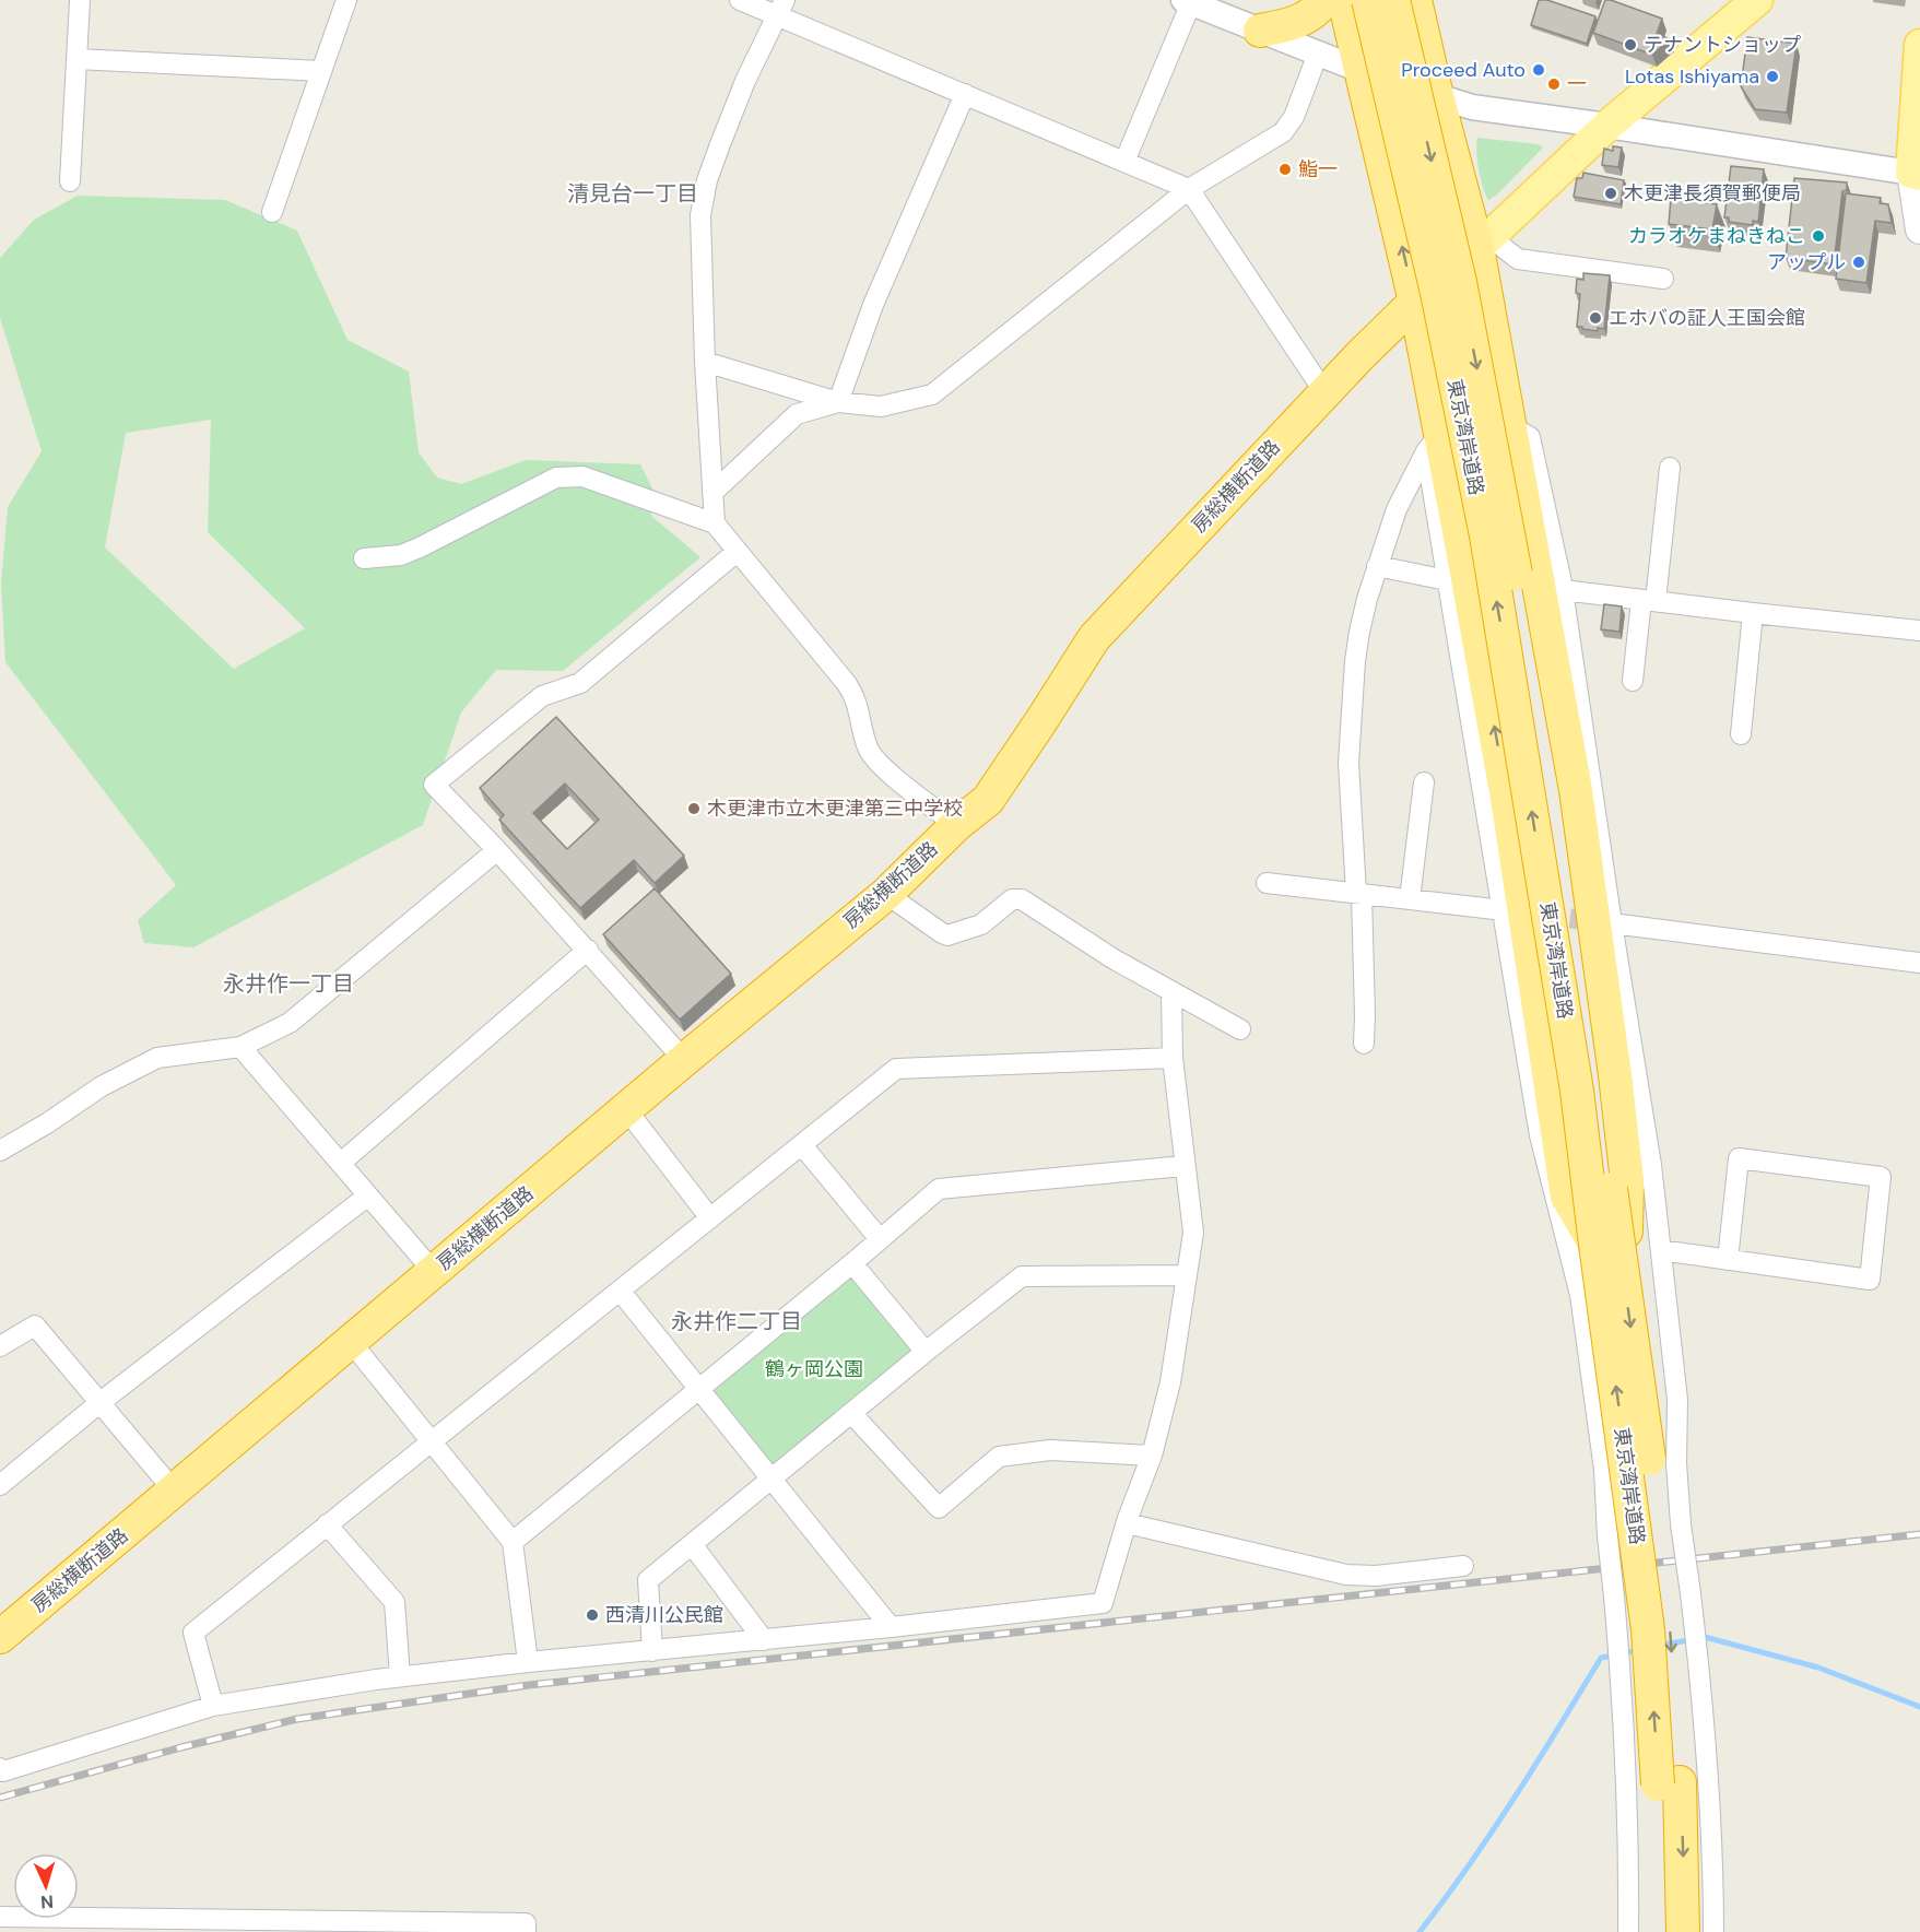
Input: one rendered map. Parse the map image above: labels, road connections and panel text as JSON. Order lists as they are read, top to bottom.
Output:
{
  "streets": {
    "highway": ["東京湾岸道路", "房総横断道路"]
  },
  "districts": ["清見台一丁目", "永井作一丁目", "永井作二丁目"],
  "parks": ["鶴ヶ岡公園"],
  "places": [
    "テナントショップ",
    "Proceed Auto",
    "Lotas Ishiyama",
    "一",
    "鮨一",
    "木更津長須賀郵便局",
    "カラオケまねきねこ",
    "アップル",
    "エホバの証人王国会館",
    "木更津市立木更津第三中学校",
    "西清川公民館"
  ],
  "north": "bottom"
}
